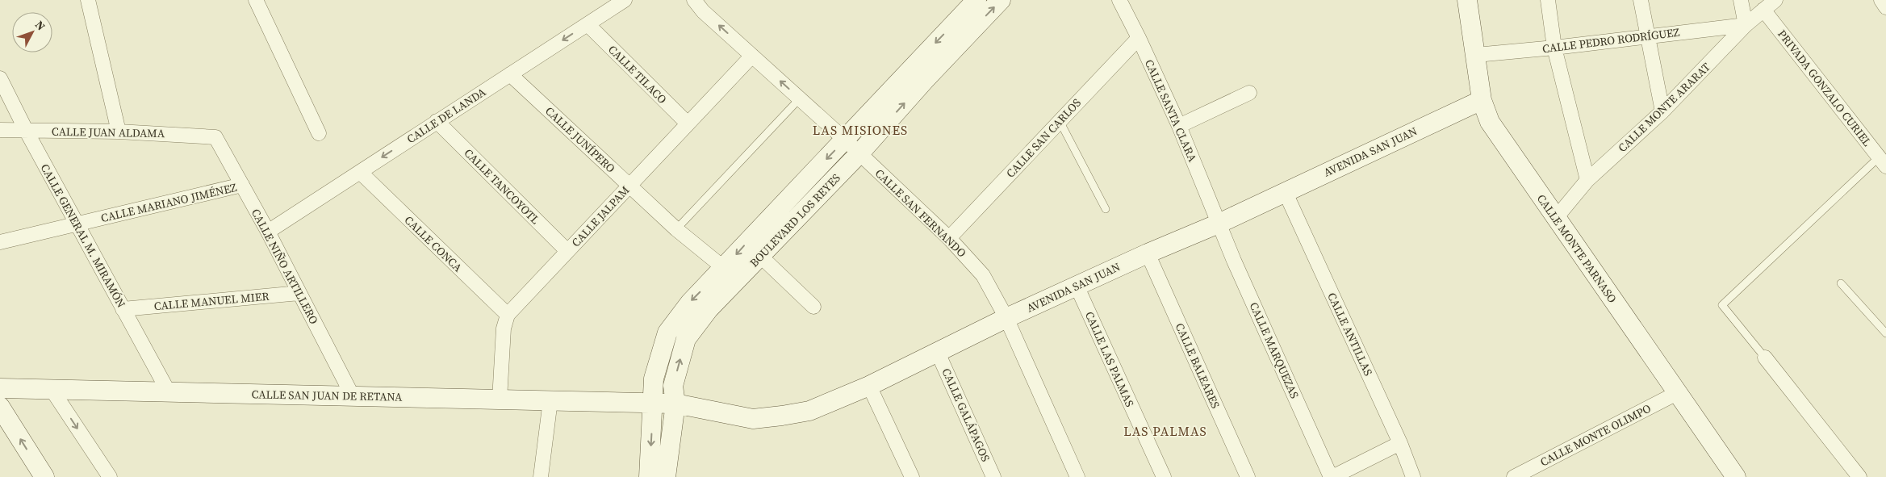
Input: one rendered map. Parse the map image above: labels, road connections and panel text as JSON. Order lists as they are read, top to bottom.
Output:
{
  "streets": {
    "street": [
      "CALLE PEDRO RODRÍGUEZ",
      "CALLE TILACO",
      "PRIVADA GONZALO CURIEL",
      "CALLE MONTE ARARAT",
      "CALLE SANTA CLARA",
      "CALLE DE LANDA",
      "CALLE JUAN ALDAMA",
      "CALLE SAN CARLOS",
      "CALLE JUNÍPERO",
      "AVENIDA SAN JUAN",
      "CALLE TANCOYOTL",
      "CALLE MARIANO JIMÉNEZ",
      "CALLE SAN FERNANDO",
      "CALLE JALPAM",
      "BOULEVARD LOS REYES",
      "CALLE GENERAL M. MIRAMÓN",
      "CALLE CONCA",
      "CALLE MONTE PARNASO",
      "CALLE NIÑO ARTILLERO",
      "CALLE MANUEL MIER",
      "CALLE ANTILLAS",
      "CALLE MARQUEZAS",
      "CALLE LAS PALMAS",
      "CALLE BALEARES",
      "CALLE SAN JUAN DE RETANA",
      "CALLE GALÁPAGOS",
      "CALLE MONTE OLIMPO"
    ]
  },
  "crossings": [
    ["CALLE PEDRO RODRÍGUEZ", "CALLE MONTE ARARAT"],
    ["CALLE PEDRO RODRÍGUEZ", "CALLE MONTE PARNASO"],
    ["CALLE TILACO", "CALLE DE LANDA"],
    ["CALLE TILACO", "CALLE JALPAM"],
    ["PRIVADA GONZALO CURIEL", "CALLE MONTE ARARAT"],
    ["CALLE MONTE ARARAT", "CALLE MONTE PARNASO"],
    ["CALLE SANTA CLARA", "CALLE SAN CARLOS"],
    ["CALLE SANTA CLARA", "AVENIDA SAN JUAN"],
    ["CALLE SANTA CLARA", "CALLE MARQUEZAS"],
    ["CALLE DE LANDA", "CALLE JUNÍPERO"],
    ["CALLE DE LANDA", "CALLE TANCOYOTL"],
    ["CALLE DE LANDA", "CALLE CONCA"],
    ["CALLE DE LANDA", "CALLE NIÑO ARTILLERO"],
    ["CALLE JUAN ALDAMA", "CALLE GENERAL M. MIRAMÓN"],
    ["CALLE JUAN ALDAMA", "CALLE NIÑO ARTILLERO"],
    ["CALLE SAN CARLOS", "CALLE SAN FERNANDO"],
    ["CALLE JUNÍPERO", "CALLE JALPAM"],
    ["CALLE JUNÍPERO", "BOULEVARD LOS REYES"],
    ["AVENIDA SAN JUAN", "CALLE SAN FERNANDO"],
    ["AVENIDA SAN JUAN", "BOULEVARD LOS REYES"],
    ["AVENIDA SAN JUAN", "CALLE MONTE PARNASO"],
    ["AVENIDA SAN JUAN", "CALLE ANTILLAS"],
    ["AVENIDA SAN JUAN", "CALLE MARQUEZAS"],
    ["AVENIDA SAN JUAN", "CALLE LAS PALMAS"],
    ["AVENIDA SAN JUAN", "CALLE BALEARES"],
    ["AVENIDA SAN JUAN", "CALLE SAN JUAN DE RETANA"],
    ["AVENIDA SAN JUAN", "CALLE GALÁPAGOS"],
    ["CALLE TANCOYOTL", "CALLE JALPAM"],
    ["CALLE MARIANO JIMÉNEZ", "CALLE GENERAL M. MIRAMÓN"],
    ["CALLE MARIANO JIMÉNEZ", "CALLE NIÑO ARTILLERO"],
    ["CALLE SAN FERNANDO", "CALLE JALPAM"],
    ["CALLE SAN FERNANDO", "BOULEVARD LOS REYES"],
    ["CALLE JALPAM", "CALLE CONCA"],
    ["BOULEVARD LOS REYES", "CALLE SAN JUAN DE RETANA"],
    ["CALLE GENERAL M. MIRAMÓN", "CALLE MANUEL MIER"],
    ["CALLE GENERAL M. MIRAMÓN", "CALLE SAN JUAN DE RETANA"],
    ["CALLE MONTE PARNASO", "CALLE MONTE OLIMPO"],
    ["CALLE NIÑO ARTILLERO", "CALLE MANUEL MIER"],
    ["CALLE NIÑO ARTILLERO", "CALLE SAN JUAN DE RETANA"]
  ],
  "one_way": ["CALLE DE LANDA"],
  "districts": ["LAS MISIONES", "LAS PALMAS"],
  "north": "top right"
}
